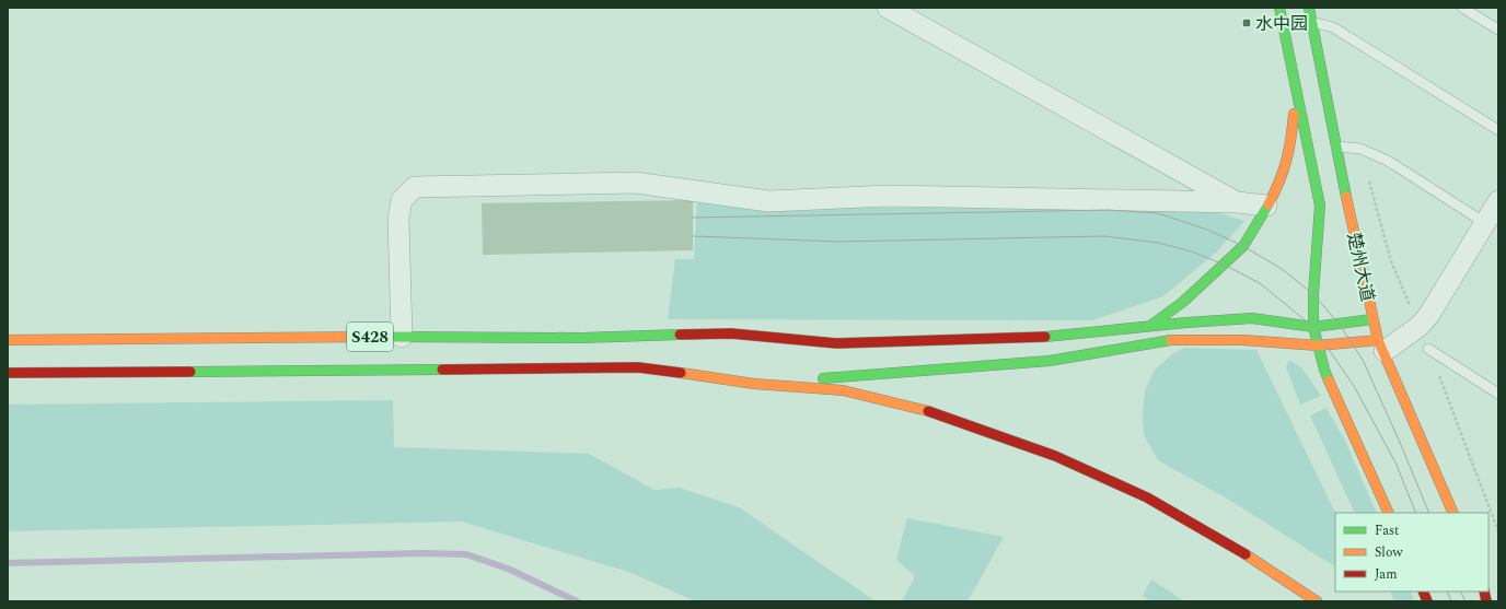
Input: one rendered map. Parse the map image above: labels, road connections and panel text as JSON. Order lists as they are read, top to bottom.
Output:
{
  "streets": {
    "main road": ["楚州大道", "S428"]
  },
  "places": {
    "transit": ["水中园"]
  },
  "legend": ["Fast", "Slow", "Jam"]
}
